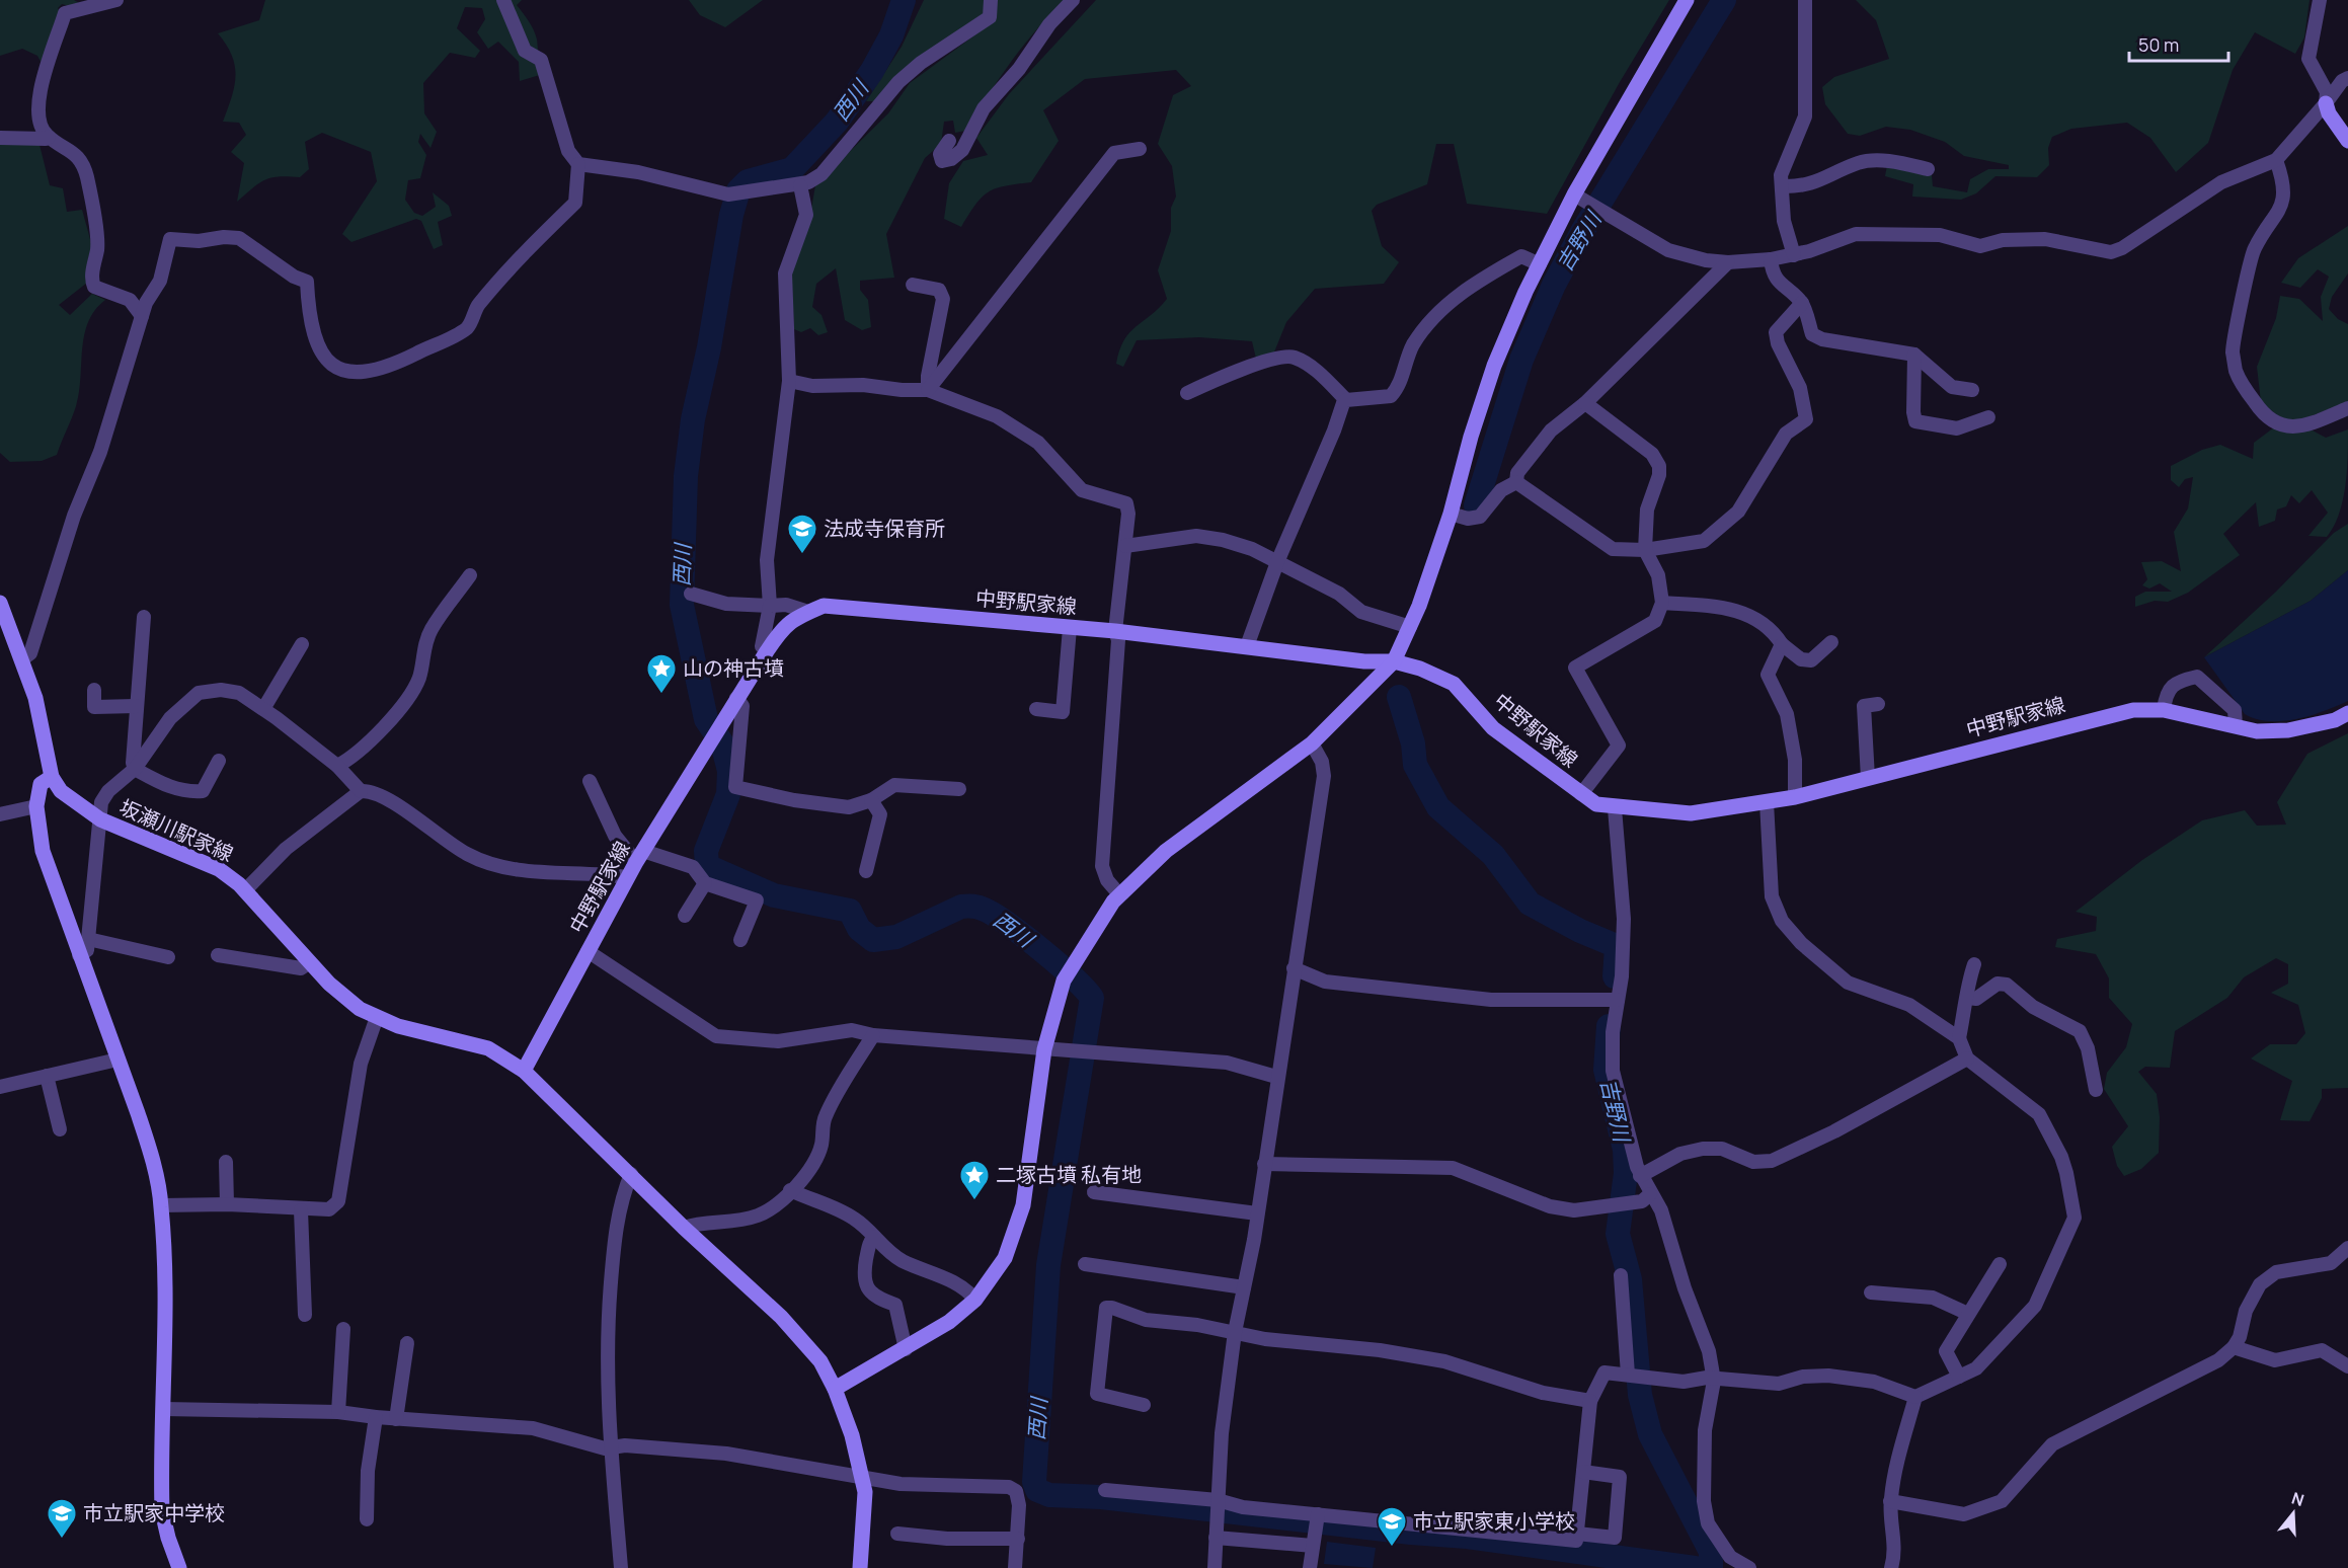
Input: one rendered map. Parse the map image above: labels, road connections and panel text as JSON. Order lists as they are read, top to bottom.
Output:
{
  "streets": {
    "main road": ["中野駅家線", "坂瀬川駅家線"]
  },
  "crossings": [
    ["中野駅家線", "坂瀬川駅家線"]
  ],
  "water": ["西川", "吉野川"],
  "places": {
    "school or university": ["法成寺保育所", "市立駅家中学校", "市立駅家東小学校"],
    "place": ["山の神古墳", "二塚古墳 私有地"]
  },
  "scale_bar": "50 m",
  "north": "top"
}
